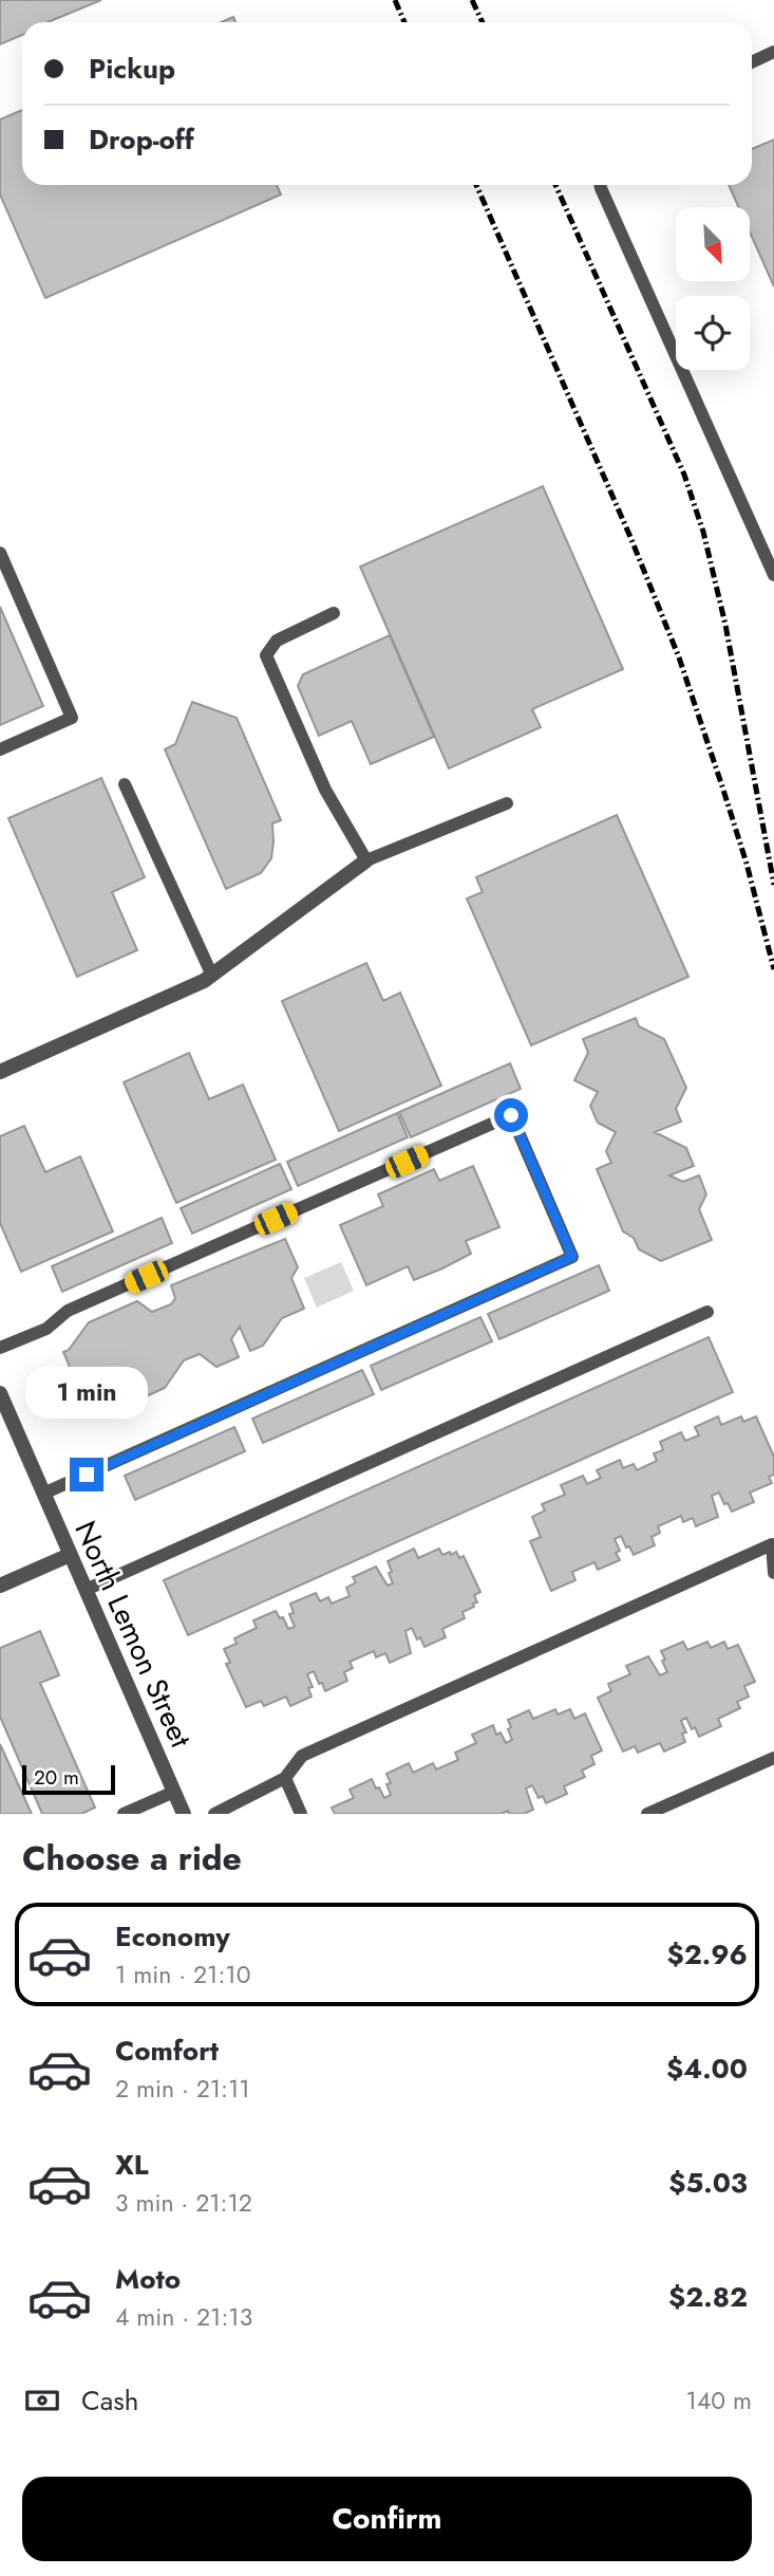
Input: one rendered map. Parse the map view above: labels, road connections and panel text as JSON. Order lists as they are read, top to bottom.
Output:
{
  "streets": {
    "street": ["North Lemon Street"]
  },
  "scale_bar": "20 m",
  "north": "bottom right",
  "page": {
    "banner": ["Pickup", "Drop-off"],
    "bubble": "1 min",
    "scale": "20 m",
    "heading": "Choose a ride",
    "list": [
      {
        "name": "Economy",
        "note": "1 min · 21:10",
        "value": "$2.96"
      },
      {
        "name": "Comfort",
        "note": "2 min · 21:11",
        "value": "$4.00"
      },
      {
        "name": "XL",
        "note": "3 min · 21:12",
        "value": "$5.03"
      },
      {
        "name": "Moto",
        "note": "4 min · 21:13",
        "value": "$2.82"
      }
    ],
    "pay": ["Cash", "140 m"],
    "buttons": "Confirm"
  }
}
